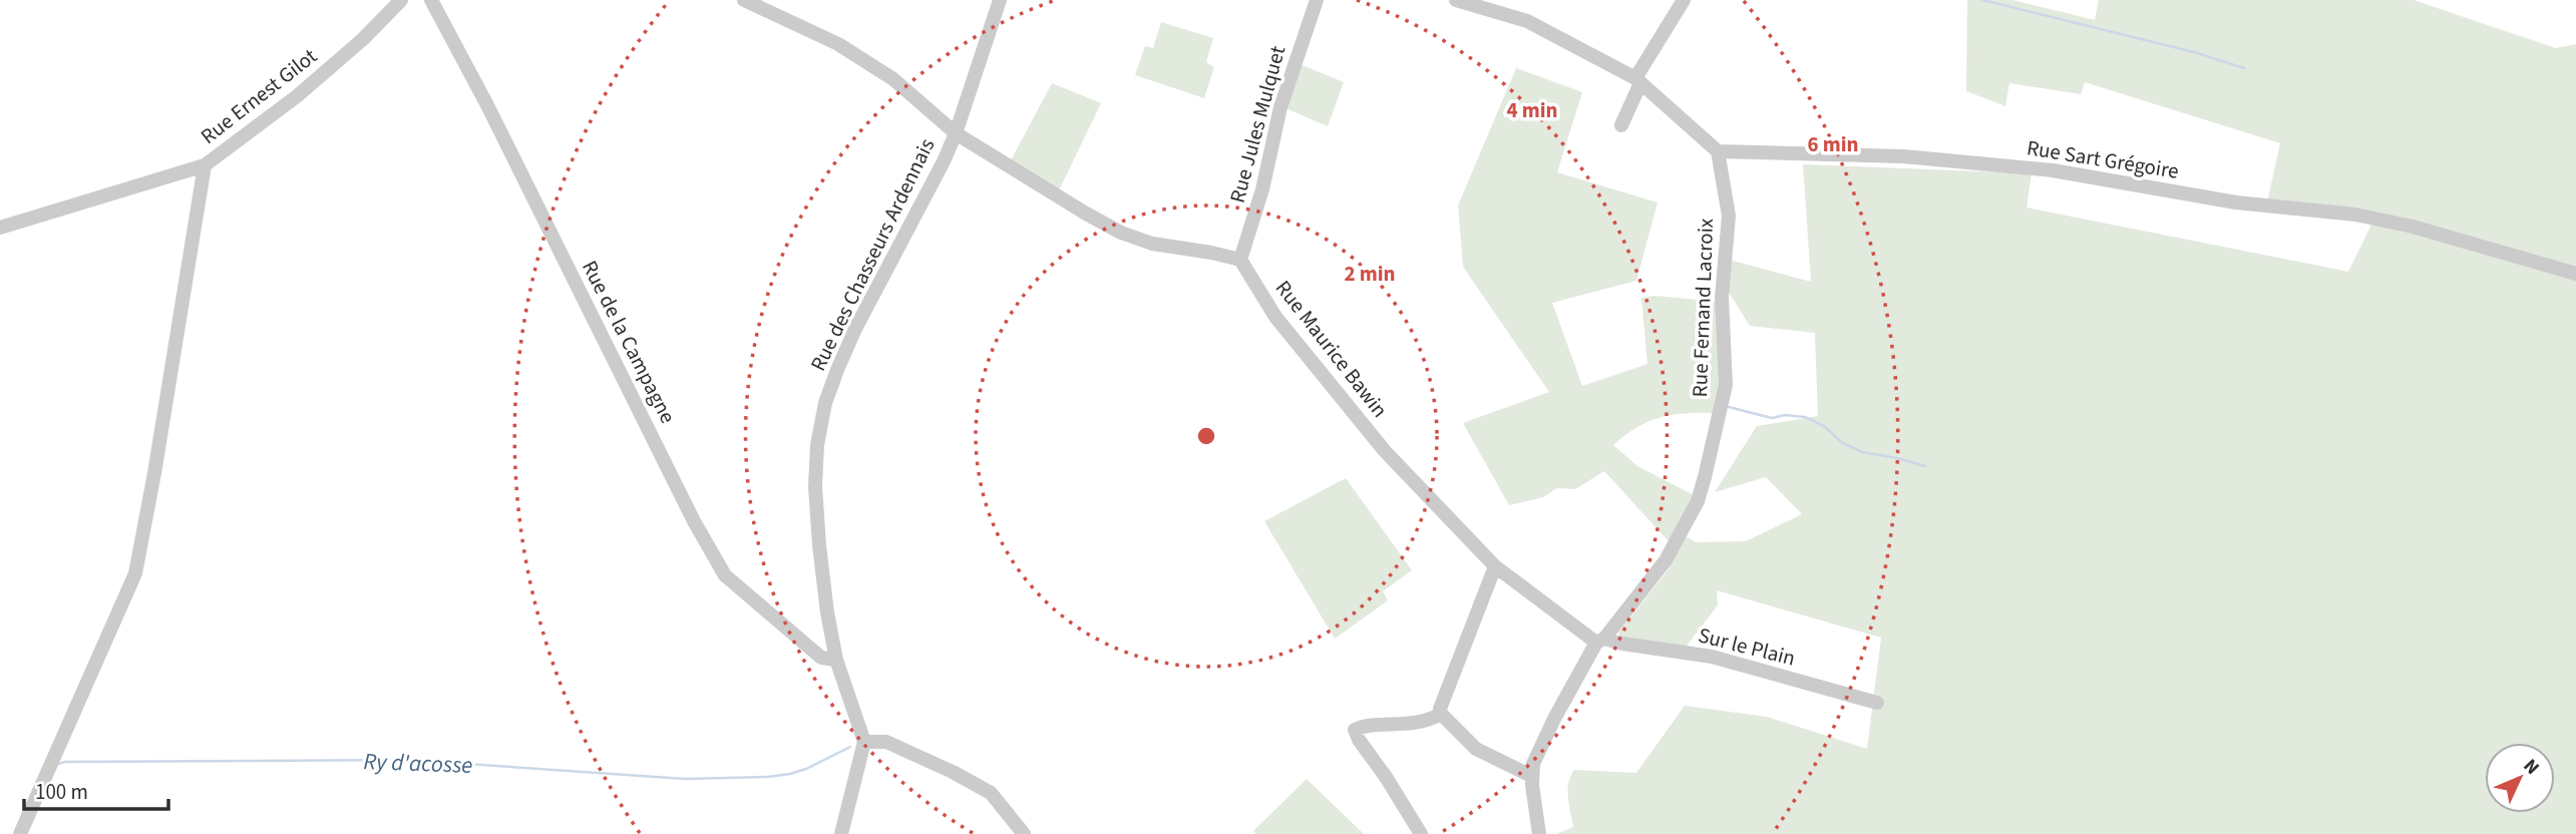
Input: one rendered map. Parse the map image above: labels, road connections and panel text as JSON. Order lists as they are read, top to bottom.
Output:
{
  "streets": {
    "street": [
      "Rue Ernest Gilot",
      "Rue Jules Mulquet",
      "Rue Sart Grégoire",
      "Rue des Chasseurs Ardennais",
      "Rue Fernand Lacroix",
      "Rue de la Campagne",
      "Rue Maurice Bawin",
      "Sur le Plain"
    ]
  },
  "crossings": [
    ["Rue Jules Mulquet", "Rue Maurice Bawin"],
    ["Rue Sart Grégoire", "Rue Fernand Lacroix"],
    ["Rue des Chasseurs Ardennais", "Rue de la Campagne"],
    ["Rue Fernand Lacroix", "Rue Maurice Bawin"],
    ["Rue Fernand Lacroix", "Sur le Plain"],
    ["Rue Maurice Bawin", "Sur le Plain"]
  ],
  "water": ["Ry d'acosse"],
  "scale_bar": "100 m",
  "north": "top right",
  "rings": ["4 min", "6 min", "2 min"]
}
